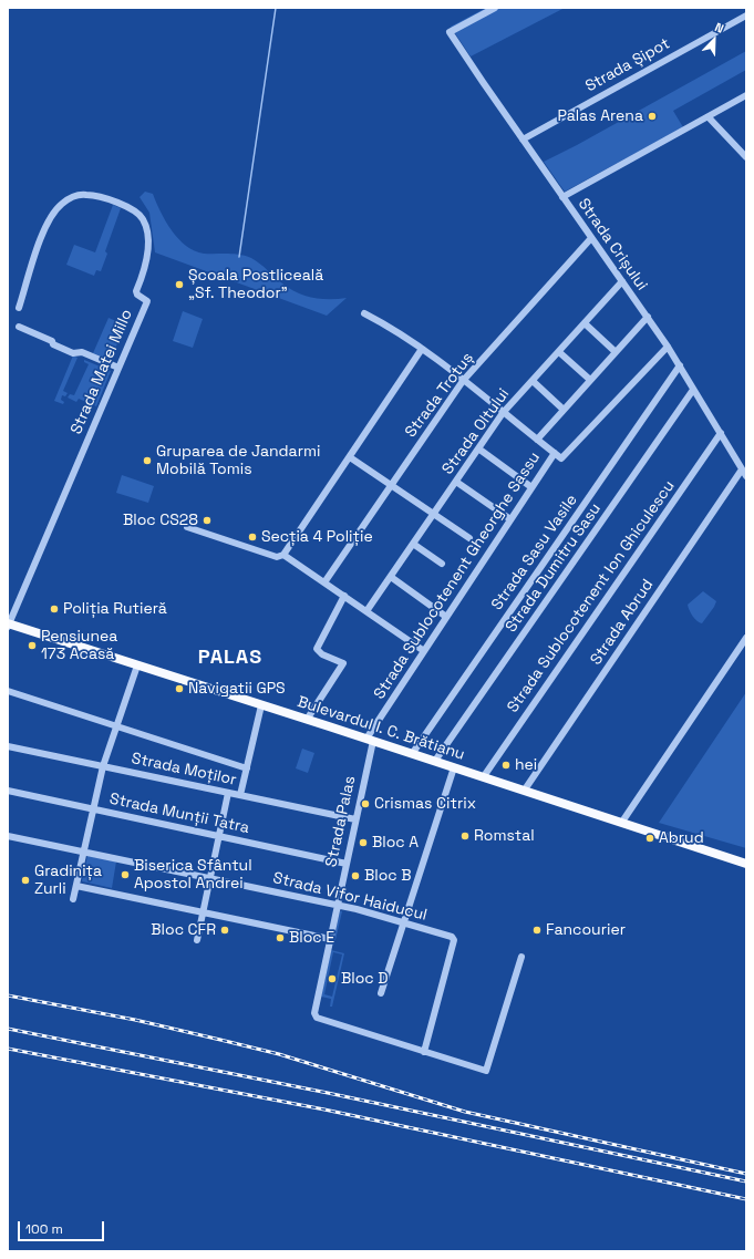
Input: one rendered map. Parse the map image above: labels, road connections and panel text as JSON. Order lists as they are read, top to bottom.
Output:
{
  "streets": {
    "main road": ["Bulevardul I. C. Brătianu"],
    "street": [
      "Strada Șipot",
      "Strada Crișului",
      "Strada Matei Millo",
      "Strada Trotuș",
      "Strada Oltului",
      "Strada Sasu Vasile",
      "Strada Dumitru Sasu",
      "Strada Sublocotenent Gheorghe Sassu",
      "Strada Sublocotenent Ion Ghiculescu",
      "Strada Abrud",
      "Strada Moților",
      "Strada Munții Tatra",
      "Strada Palas",
      "Strada Vifor Haiducul"
    ]
  },
  "crossings": [
    ["Strada Șipot", "Strada Crișului"],
    ["Strada Crișului", "Strada Trotuș"],
    ["Strada Crișului", "Strada Oltului"],
    ["Strada Crișului", "Strada Sasu Vasile"],
    ["Strada Crișului", "Strada Dumitru Sasu"],
    ["Strada Crișului", "Strada Sublocotenent Gheorghe Sassu"],
    ["Strada Crișului", "Strada Sublocotenent Ion Ghiculescu"],
    ["Strada Crișului", "Strada Abrud"],
    ["Strada Matei Millo", "Bulevardul I. C. Brătianu"],
    ["Strada Sasu Vasile", "Bulevardul I. C. Brătianu"],
    ["Strada Dumitru Sasu", "Bulevardul I. C. Brătianu"],
    ["Strada Sublocotenent Gheorghe Sassu", "Bulevardul I. C. Brătianu"],
    ["Strada Sublocotenent Gheorghe Sassu", "Strada Palas"],
    ["Strada Sublocotenent Ion Ghiculescu", "Bulevardul I. C. Brătianu"],
    ["Strada Abrud", "Bulevardul I. C. Brătianu"],
    ["Bulevardul I. C. Brătianu", "Strada Palas"],
    ["Strada Moților", "Strada Palas"],
    ["Strada Munții Tatra", "Strada Palas"],
    ["Strada Palas", "Strada Vifor Haiducul"]
  ],
  "districts": ["PALAS"],
  "places": [
    "Palas Arena",
    "Școala Postliceală „Sf. Theodor”",
    "Gruparea de Jandarmi Mobilă Tomis",
    "Bloc CS28",
    "Secția 4 Poliție",
    "Poliția Rutieră",
    "Pensiunea 173 Acasă",
    "Navigatii GPS",
    "hei",
    "Crismas Citrix",
    "Romstal",
    "Abrud",
    "Bloc A",
    "Biserica Sfântul Apostol Andrei",
    "Bloc B",
    "Gradinița Zurli",
    "Bloc CFR",
    "Fancourier",
    "Bloc E",
    "Bloc D"
  ],
  "scale_bar": "100 m",
  "north": "top right"
}
